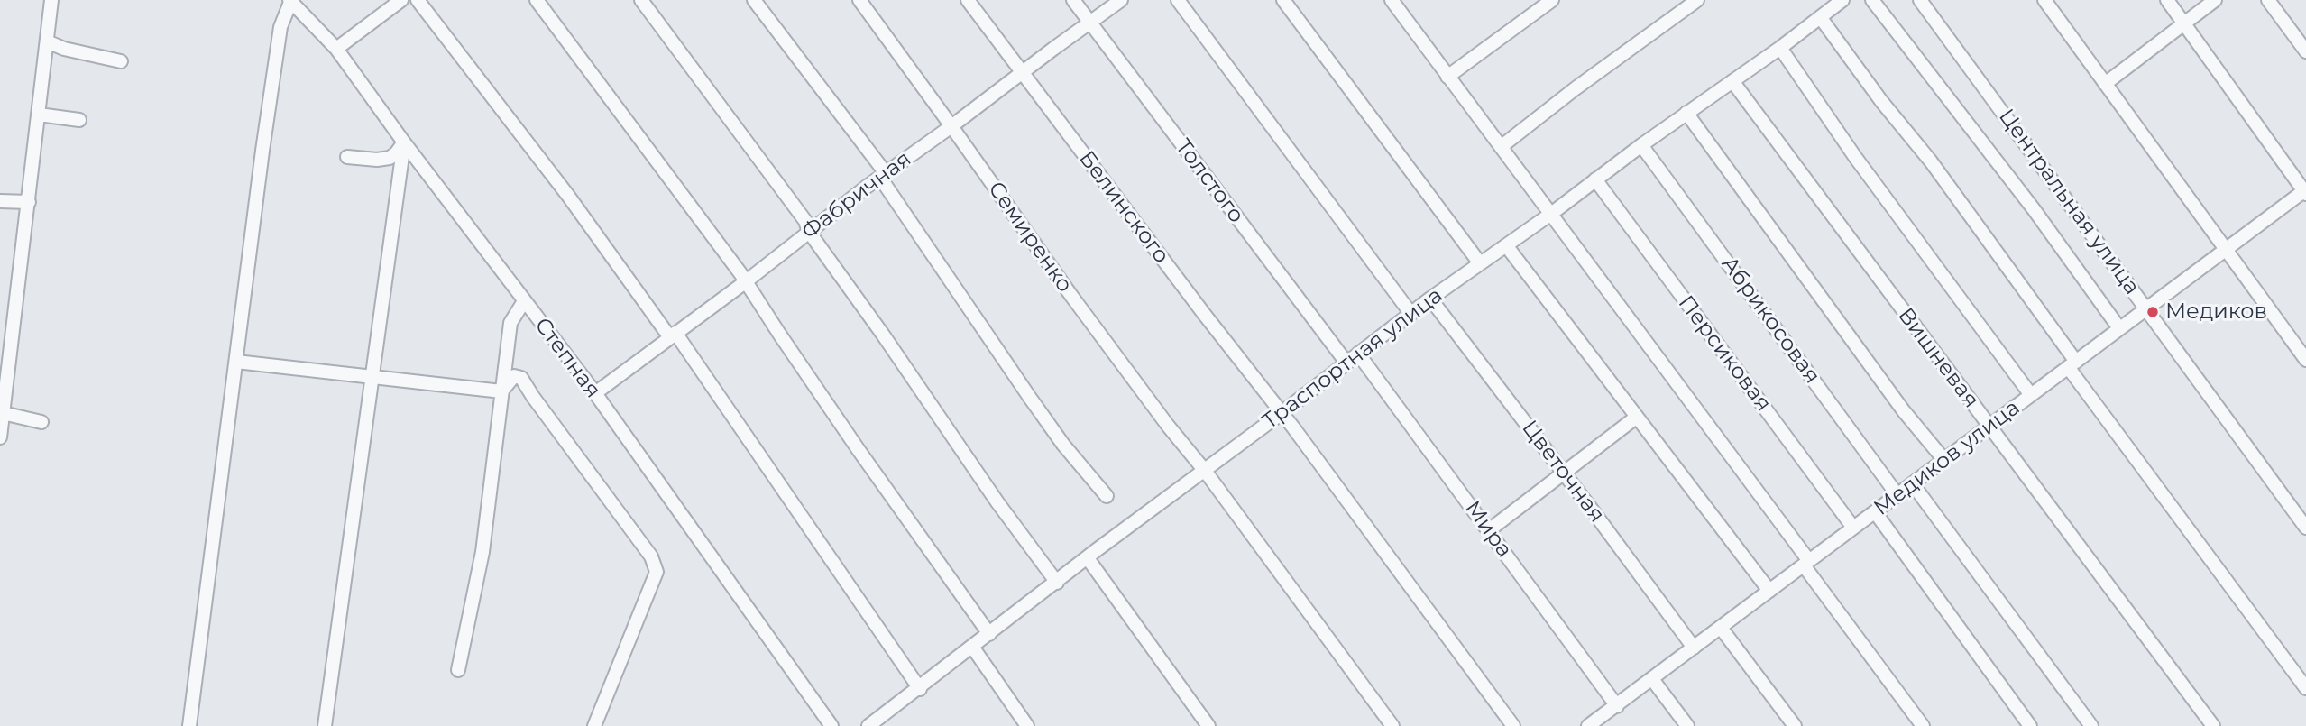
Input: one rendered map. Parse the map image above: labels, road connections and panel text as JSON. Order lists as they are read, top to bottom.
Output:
{
  "streets": {
    "street": [
      "Толстого",
      "Фабричная",
      "Центральная улица",
      "Белинского",
      "Семиренко",
      "Абрикосовая",
      "Персиковая",
      "Степная",
      "Вишневая",
      "Траспортная улица",
      "Медиков улица",
      "Цветочная",
      "Мира"
    ]
  },
  "crossings": [
    ["Толстого", "Фабричная"],
    ["Толстого", "Траспортная улица"],
    ["Фабричная", "Белинского"],
    ["Фабричная", "Семиренко"],
    ["Фабричная", "Степная"],
    ["Центральная улица", "Медиков улица"],
    ["Белинского", "Траспортная улица"],
    ["Семиренко", "Траспортная улица"],
    ["Абрикосовая", "Траспортная улица"],
    ["Абрикосовая", "Медиков улица"],
    ["Персиковая", "Траспортная улица"],
    ["Персиковая", "Медиков улица"],
    ["Вишневая", "Траспортная улица"],
    ["Вишневая", "Медиков улица"],
    ["Траспортная улица", "Цветочная"],
    ["Траспортная улица", "Мира"],
    ["Медиков улица", "Цветочная"],
    ["Медиков улица", "Мира"]
  ],
  "places": ["Медиков"]
}
